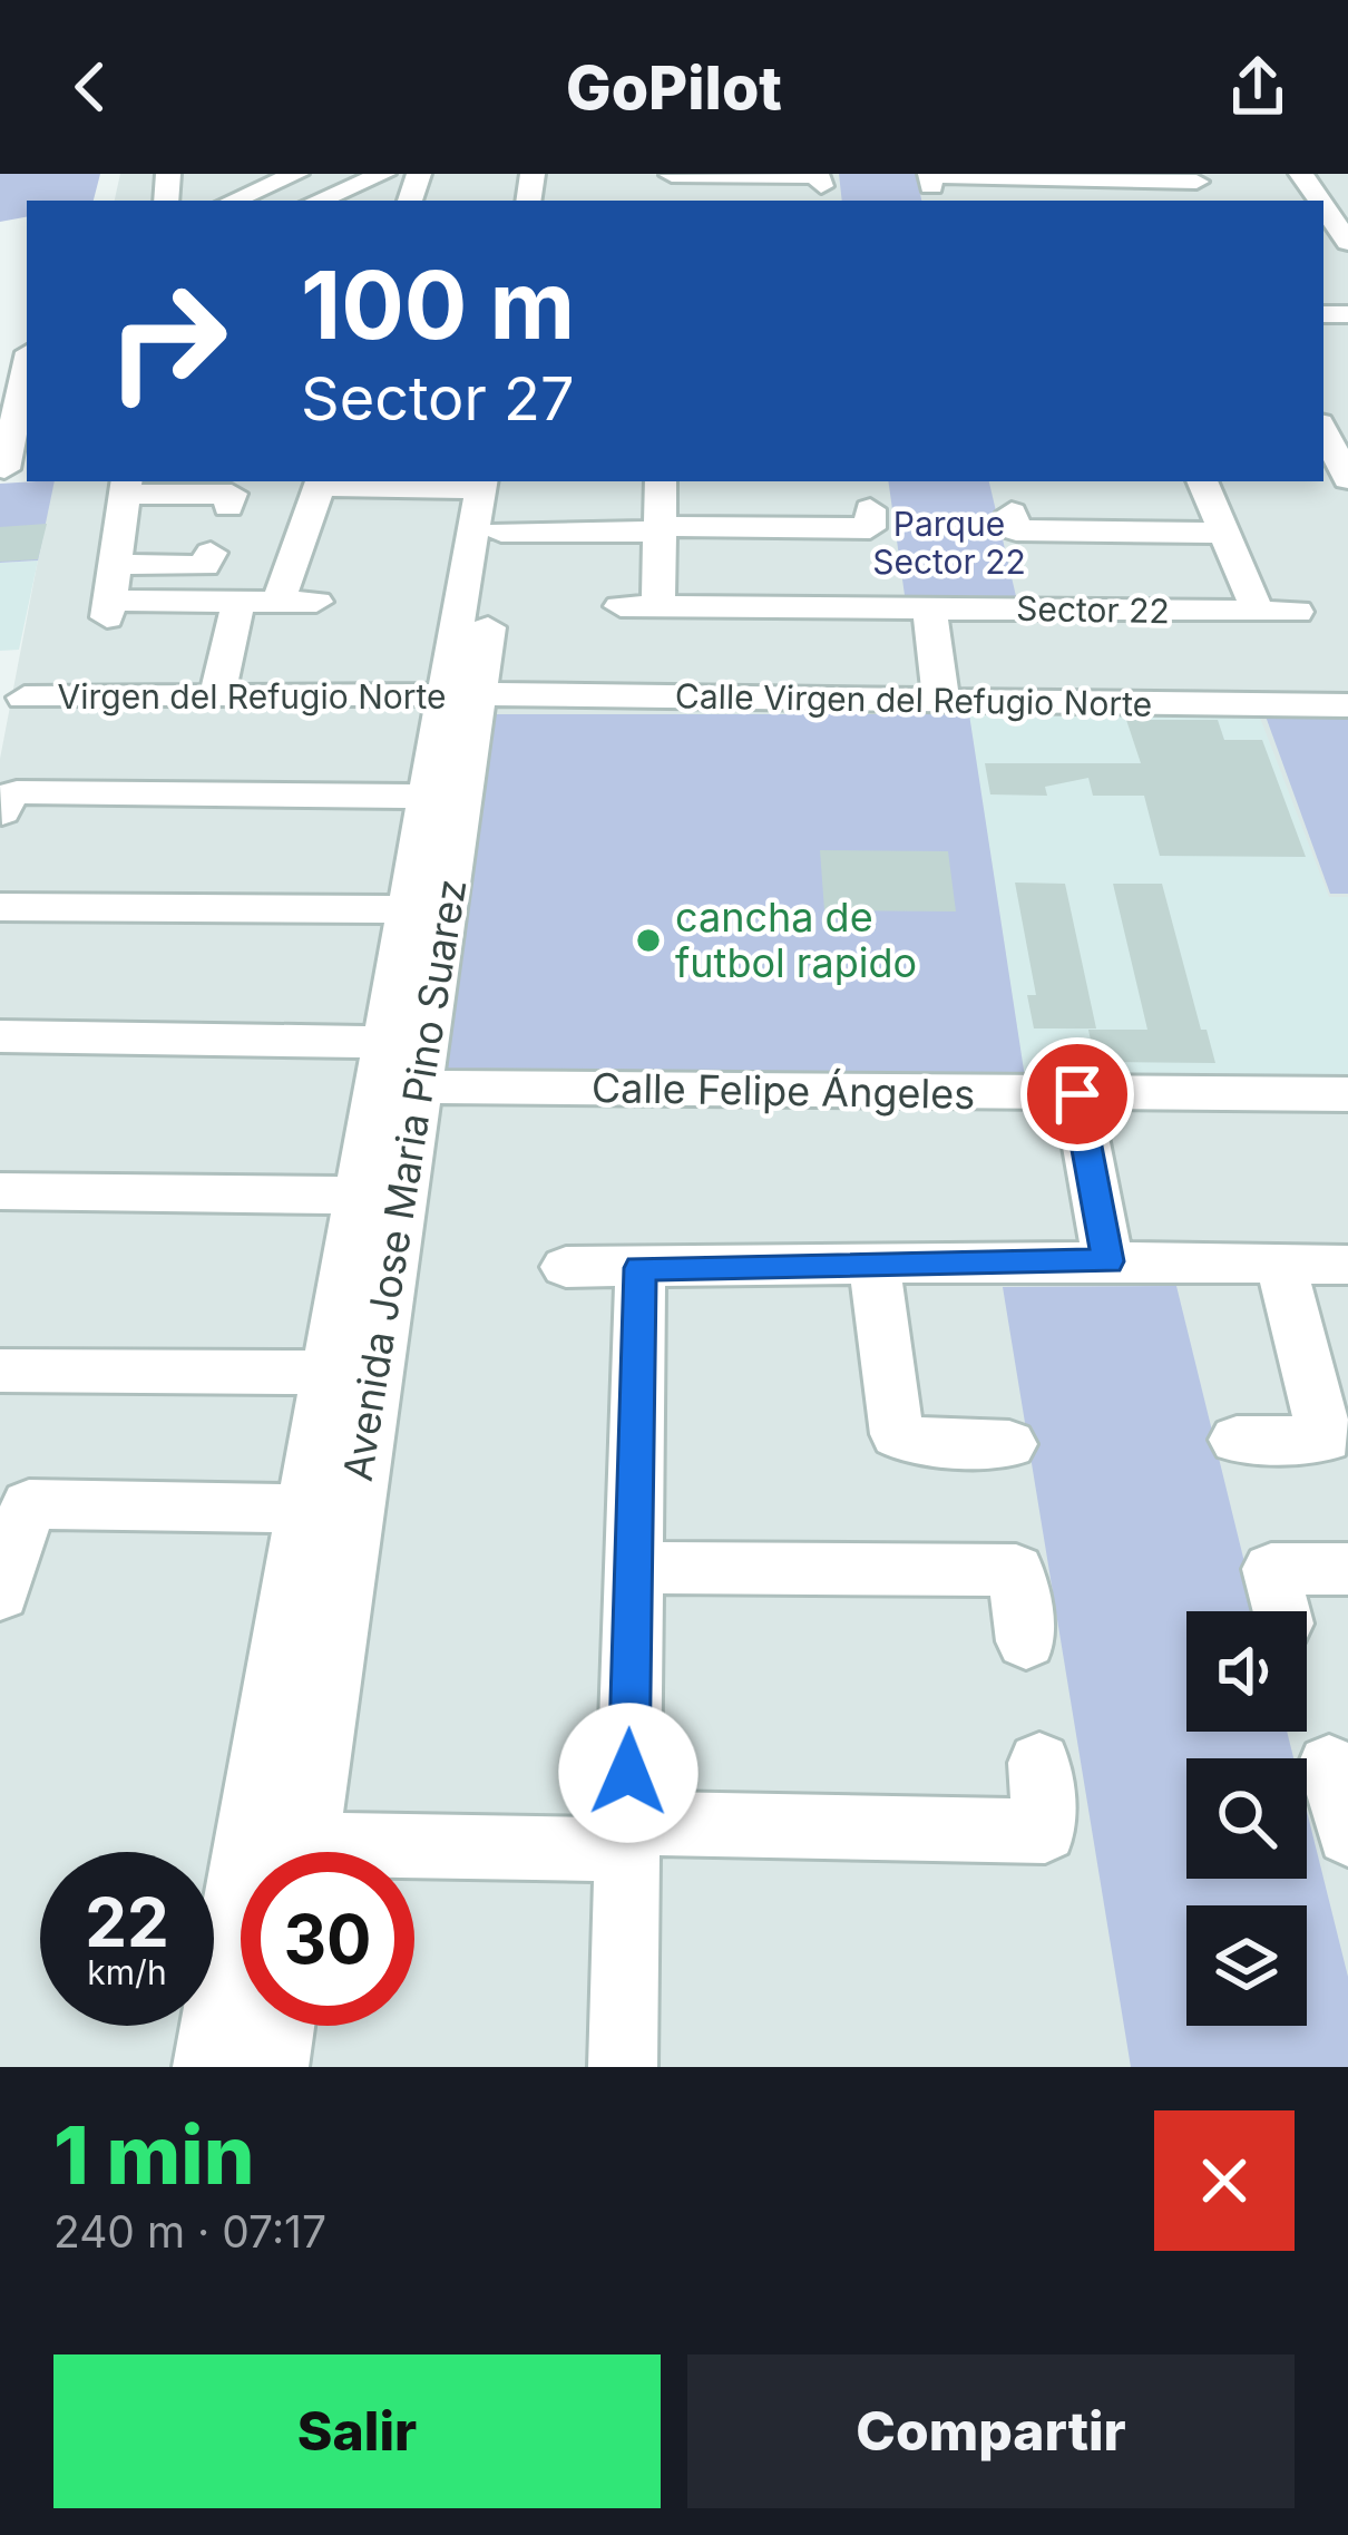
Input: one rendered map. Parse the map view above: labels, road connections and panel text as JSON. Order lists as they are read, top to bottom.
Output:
{
  "streets": {
    "street": [
      "Sector 22",
      "Virgen del Refugio Norte",
      "Calle Virgen del Refugio Norte",
      "Calle Felipe Ángeles",
      "Avenida Jose Maria Pino Suarez"
    ]
  },
  "crossings": [
    ["Virgen del Refugio Norte", "Calle Virgen del Refugio Norte"],
    ["Virgen del Refugio Norte", "Avenida Jose Maria Pino Suarez"],
    ["Calle Virgen del Refugio Norte", "Avenida Jose Maria Pino Suarez"],
    ["Calle Felipe Ángeles", "Avenida Jose Maria Pino Suarez"]
  ],
  "parks": ["Parque Sector 22"],
  "places": ["cancha de futbol rapido"],
  "page": {
    "header": "GoPilot",
    "turn": ["100 m", "Sector 27"],
    "speed": "22 km/h",
    "limit": "30",
    "heading": ["1 min", "240 m · 07:17"],
    "buttons": ["Salir", "Compartir"]
  }
}
